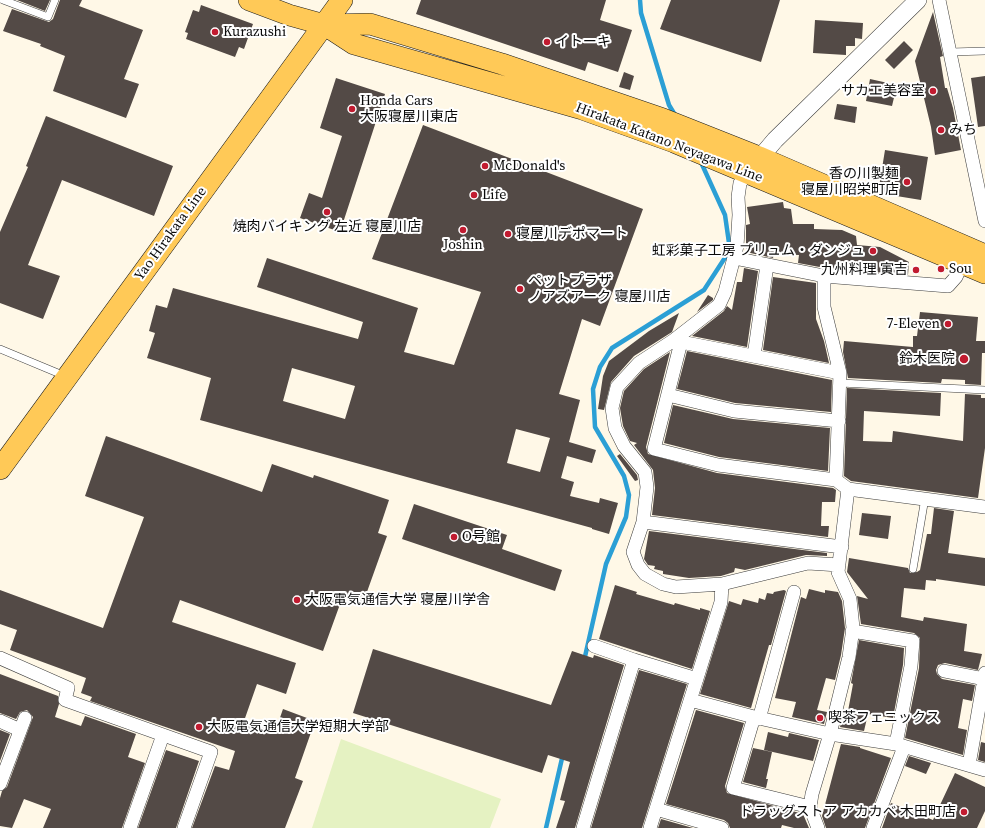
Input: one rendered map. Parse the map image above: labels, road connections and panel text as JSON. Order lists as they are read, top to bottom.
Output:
{
  "streets": {
    "main road": ["Hirakata Katano Neyagawa Line", "Yao Hirakata Line"]
  },
  "crossings": [
    ["Hirakata Katano Neyagawa Line", "Yao Hirakata Line"]
  ],
  "places": [
    "Kurazushi",
    "イトーキ",
    "サカエ美容室",
    "Honda Cars 大阪寝屋川東店",
    "みち",
    "McDonald's",
    "香の川製麺 寝屋川昭栄町店",
    "Life",
    "焼肉バイキング 左近 寝屋川店",
    "Joshin",
    "寝屋川デポマート",
    "虹彩菓子工房 プリュム・ダンジュ",
    "Sou",
    "九州料理 寅吉",
    "ペットプラザ ノアズアーク 寝屋川店",
    "7-Eleven",
    "鈴木医院",
    "O号館",
    "大阪電気通信大学 寝屋川学舎",
    "喫茶フェニックス",
    "大阪電気通信大学短期大学部",
    "ドラッグストア アカカベ 木田町店"
  ]
}
